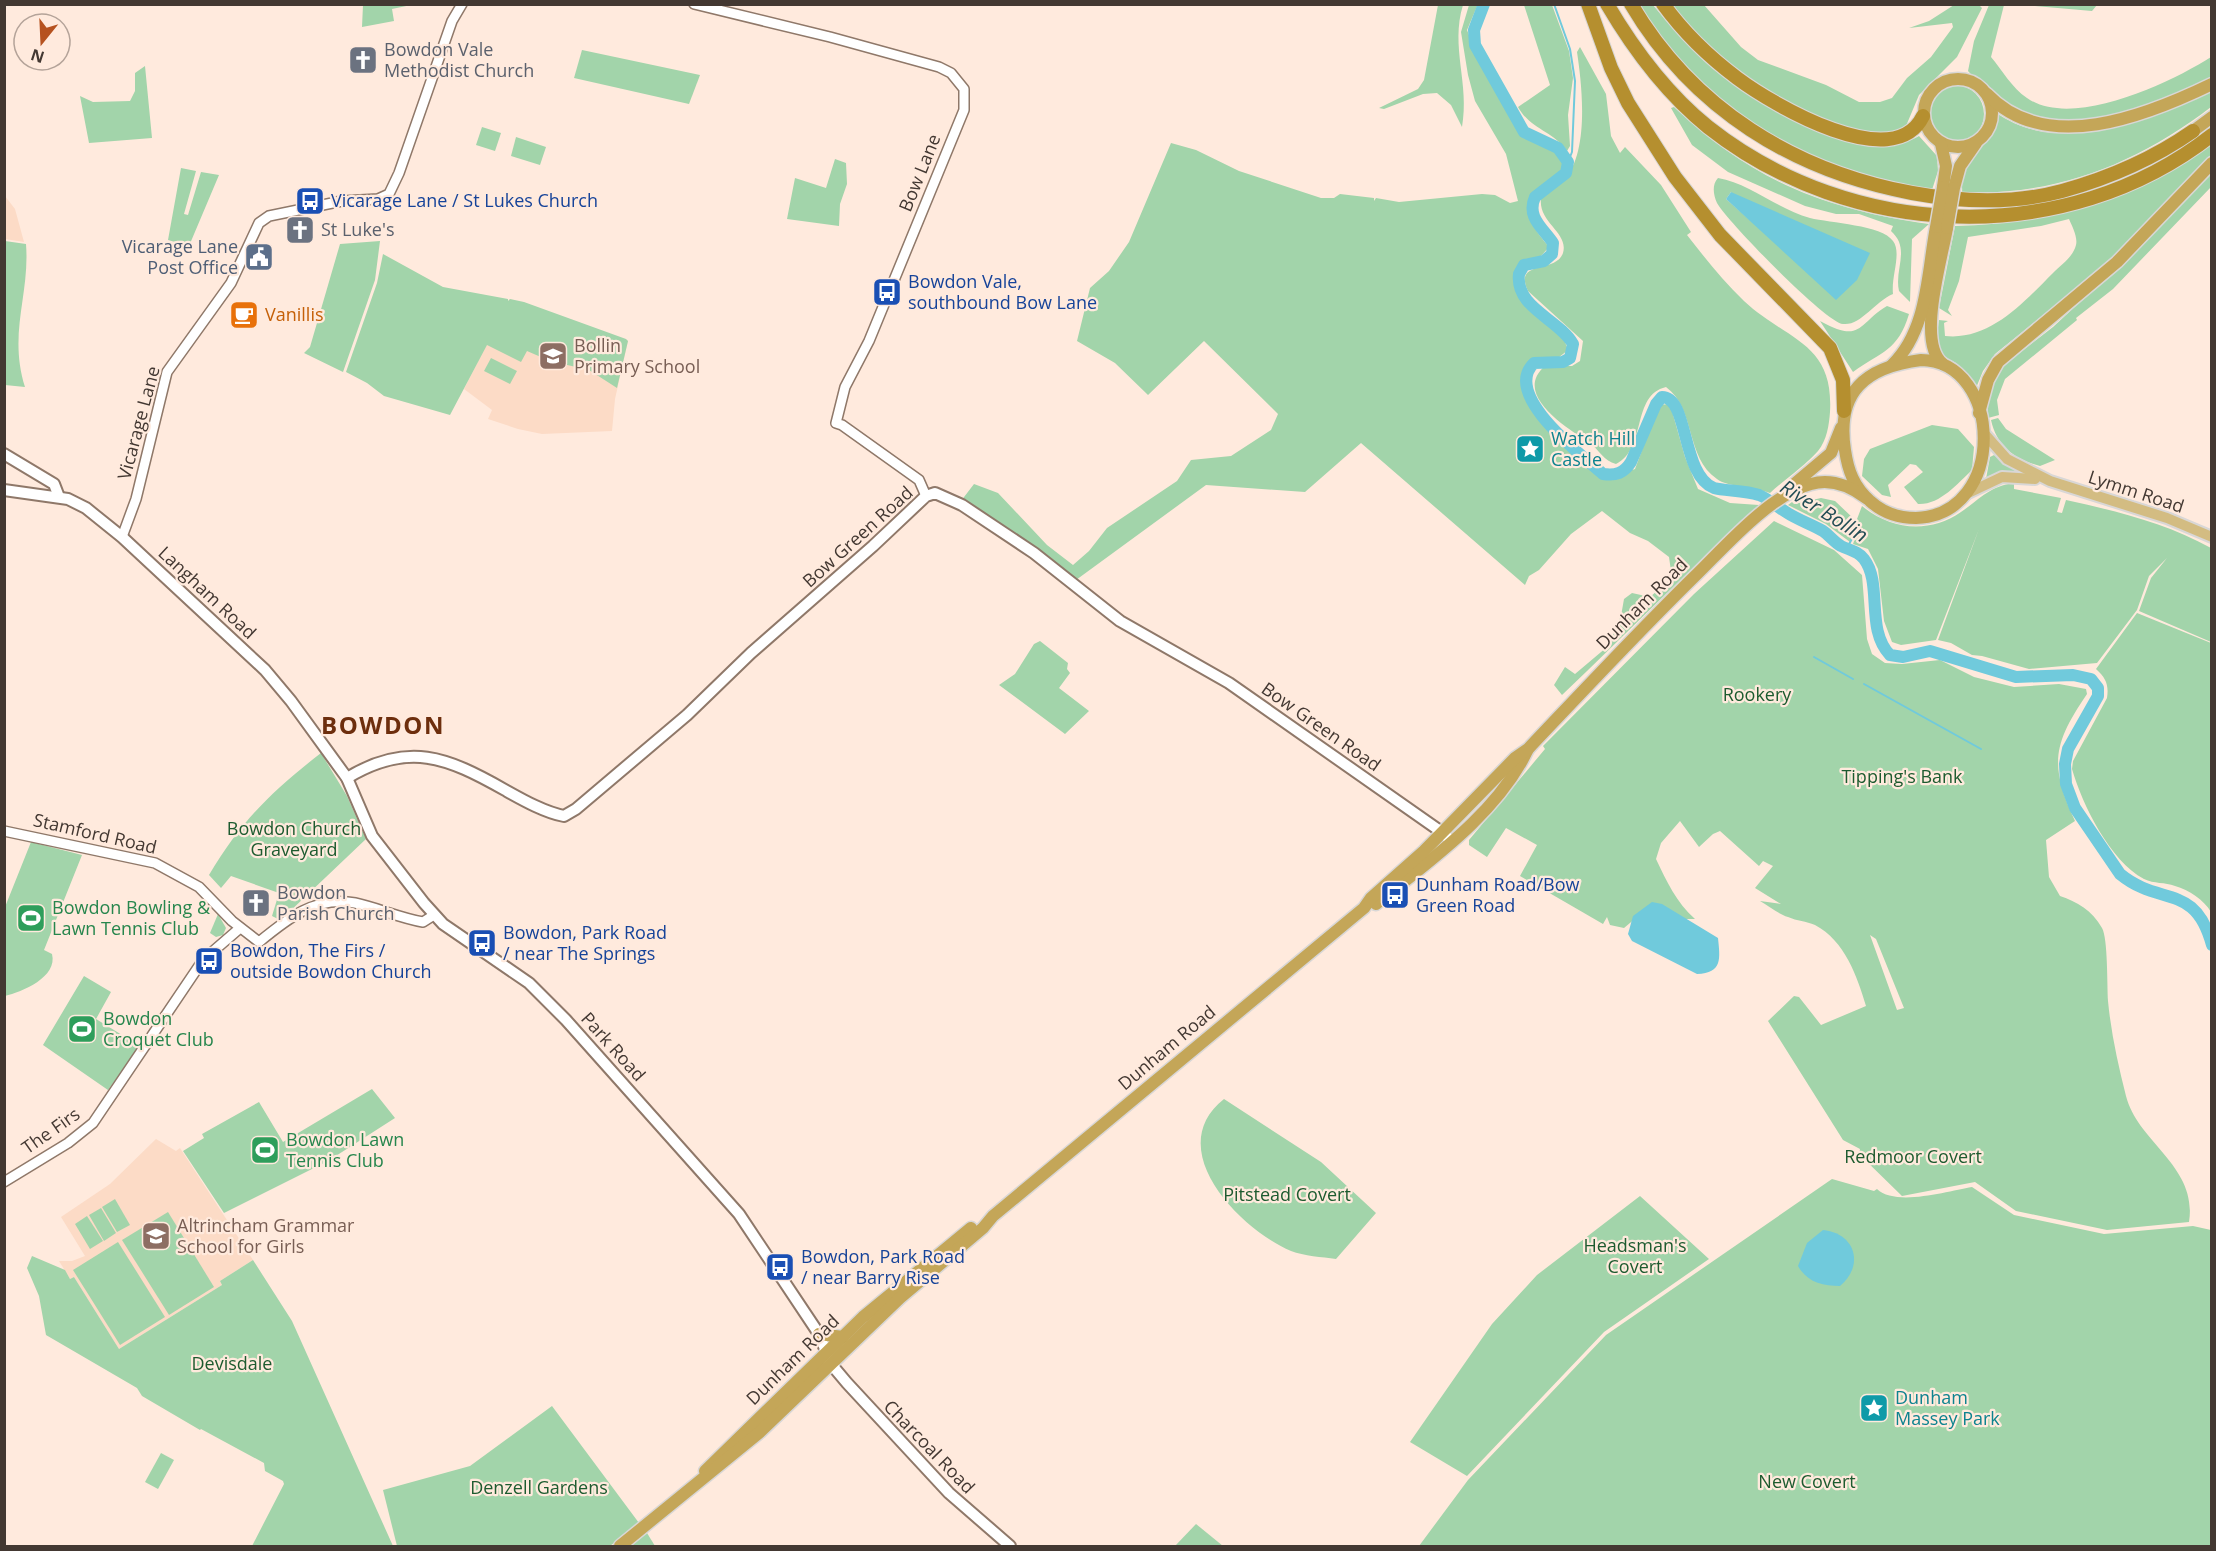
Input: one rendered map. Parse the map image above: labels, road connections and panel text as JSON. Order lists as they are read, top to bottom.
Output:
{
  "streets": {
    "highway": ["Dunham Road"],
    "main road": [
      "Lymm Road",
      "Bow Green Road",
      "Langham Road",
      "Park Road",
      "Charcoal Road"
    ],
    "street": [
      "Bow Lane",
      "Vicarage Lane",
      "Stamford Road",
      "The Firs"
    ]
  },
  "crossings": [
    ["Bow Lane", "Bow Green Road"],
    ["Vicarage Lane", "Langham Road"],
    ["Lymm Road", "Dunham Road"],
    ["Bow Green Road", "Langham Road"],
    ["Bow Green Road", "Dunham Road"],
    ["Bow Green Road", "Park Road"],
    ["Langham Road", "Park Road"],
    ["Dunham Road", "Park Road"],
    ["Dunham Road", "Charcoal Road"],
    ["Stamford Road", "Park Road"],
    ["Stamford Road", "The Firs"],
    ["Park Road", "Charcoal Road"]
  ],
  "districts": ["BOWDON"],
  "water": ["River Bollin"],
  "parks": [
    "Rookery",
    "Tipping's Bank",
    "Bowdon Church Graveyard",
    "Redmoor Covert",
    "Pitstead Covert",
    "Headsman's Covert",
    "Devisdale",
    "New Covert",
    "Denzell Gardens"
  ],
  "places": {
    "church": ["Bowdon Vale Methodist Church", "St Luke's", "Bowdon Parish Church"],
    "bus stop": [
      "Vicarage Lane / St Lukes Church",
      "Bowdon Vale, southbound Bow Lane",
      "Dunham Road/Bow Green Road",
      "Bowdon, Park Road / near The Springs",
      "Bowdon, The Firs / outside Bowdon Church",
      "Bowdon, Park Road / near Barry Rise"
    ],
    "public building": ["Vicarage Lane Post Office"],
    "cafe": ["Vanillis"],
    "school or university": ["Bollin Primary School", "Altrincham Grammar School for Girls"],
    "place": ["Watch Hill Castle", "Dunham Massey Park"],
    "sports": ["Bowdon Bowling & Lawn Tennis Club", "Bowdon Croquet Club", "Bowdon Lawn Tennis Club"]
  },
  "north": "bottom"
}
